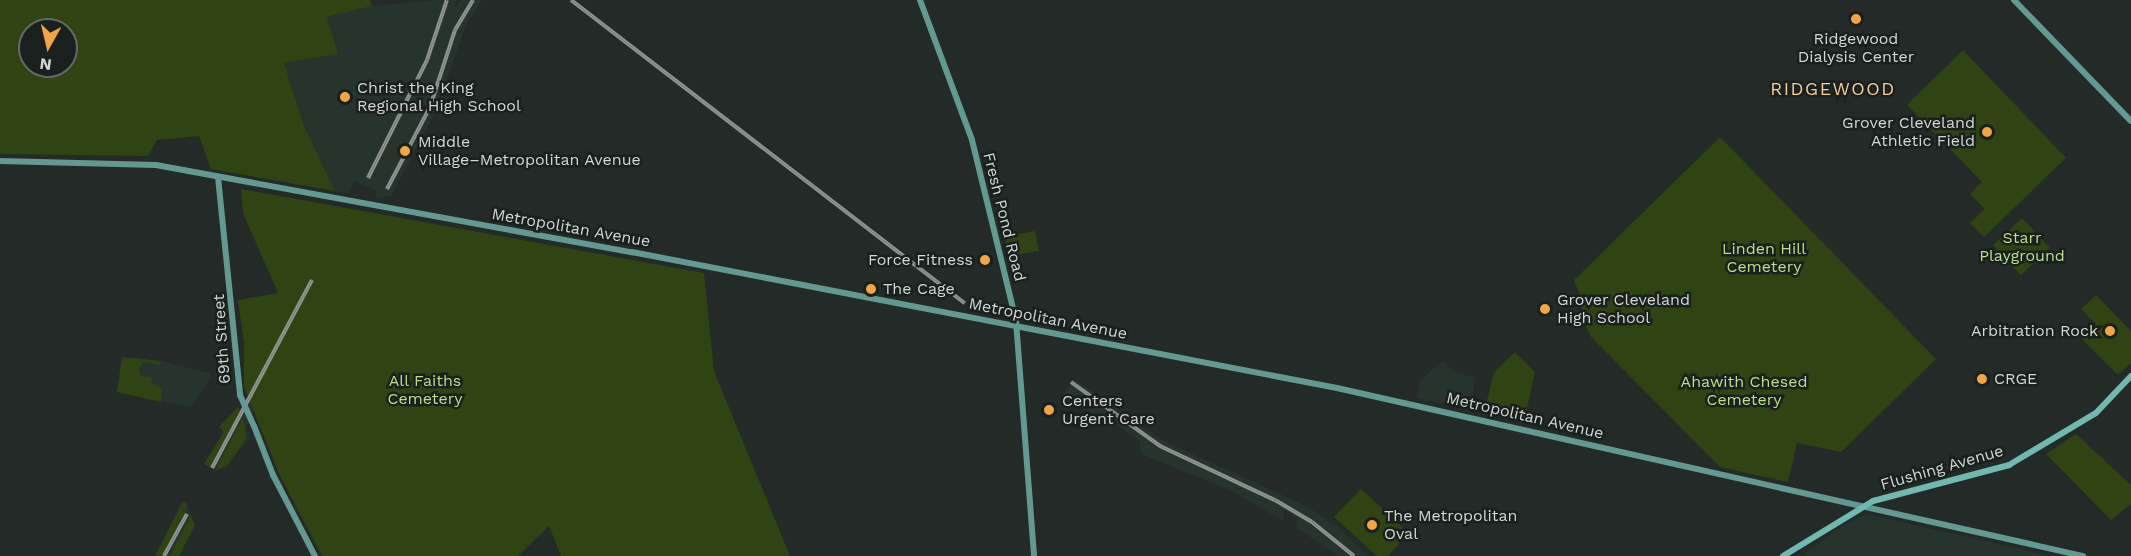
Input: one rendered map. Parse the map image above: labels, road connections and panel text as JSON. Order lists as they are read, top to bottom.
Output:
{
  "streets": {
    "main road": [
      "Fresh Pond Road",
      "Metropolitan Avenue",
      "69th Street",
      "Flushing Avenue"
    ]
  },
  "crossings": [
    ["Fresh Pond Road", "Metropolitan Avenue"],
    ["Metropolitan Avenue", "69th Street"],
    ["Metropolitan Avenue", "Flushing Avenue"]
  ],
  "districts": ["RIDGEWOOD"],
  "parks": [
    "Starr Playground",
    "Linden Hill Cemetery",
    "All Faiths Cemetery",
    "Ahawith Chesed Cemetery"
  ],
  "places": [
    "Ridgewood Dialysis Center",
    "Christ the King Regional High School",
    "Grover Cleveland Athletic Field",
    "Middle Village–Metropolitan Avenue",
    "Force Fitness",
    "The Cage",
    "Grover Cleveland High School",
    "Arbitration Rock",
    "CRGE",
    "Centers Urgent Care",
    "The Metropolitan Oval"
  ],
  "north": "bottom"
}
